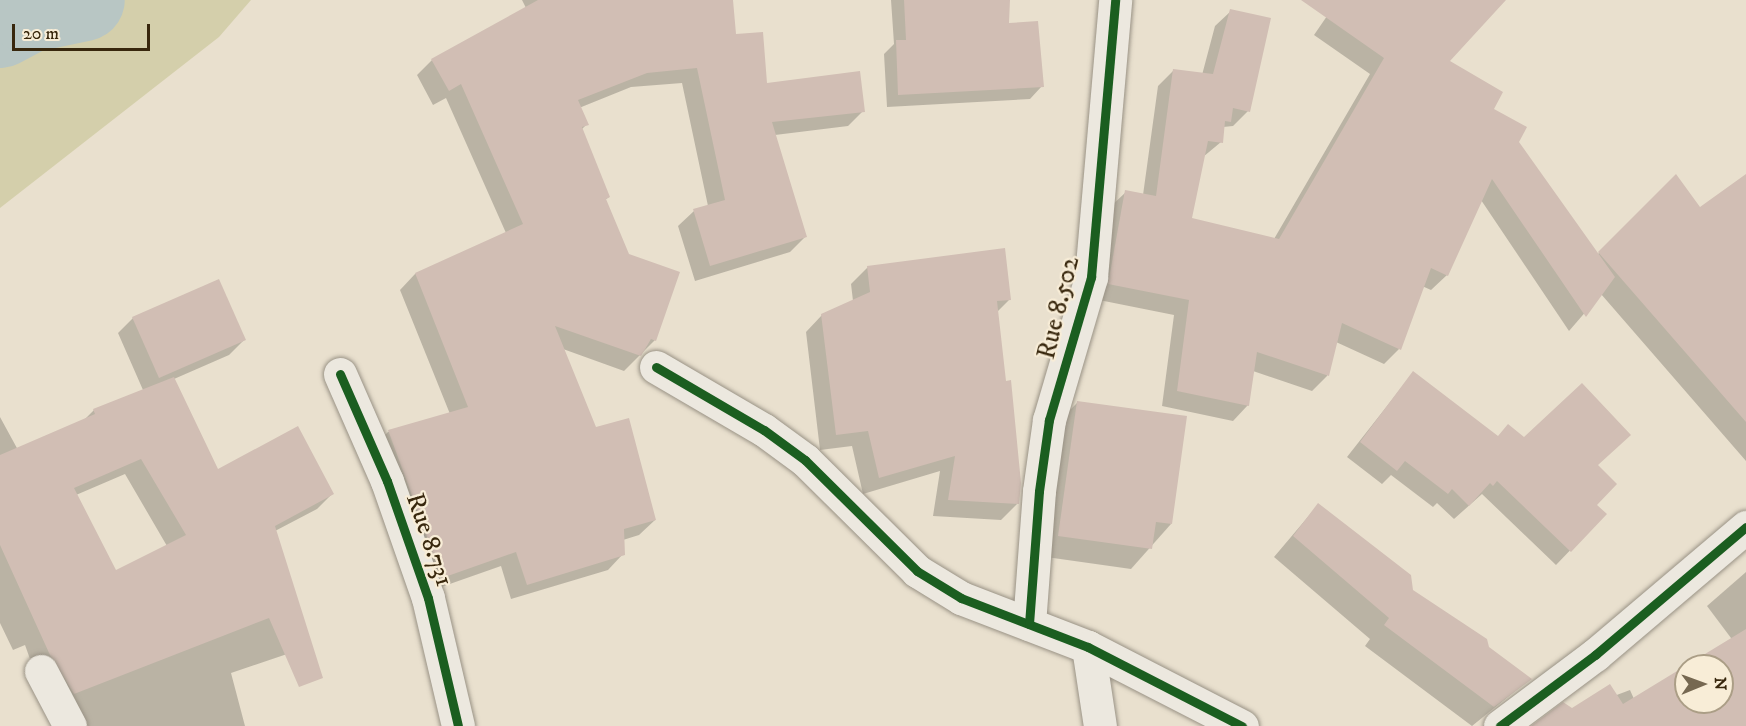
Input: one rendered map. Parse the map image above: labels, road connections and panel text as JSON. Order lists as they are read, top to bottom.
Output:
{
  "streets": {
    "street": ["Rue 8.502", "Rue 8.731"]
  },
  "scale_bar": "20 m",
  "north": "right"
}
